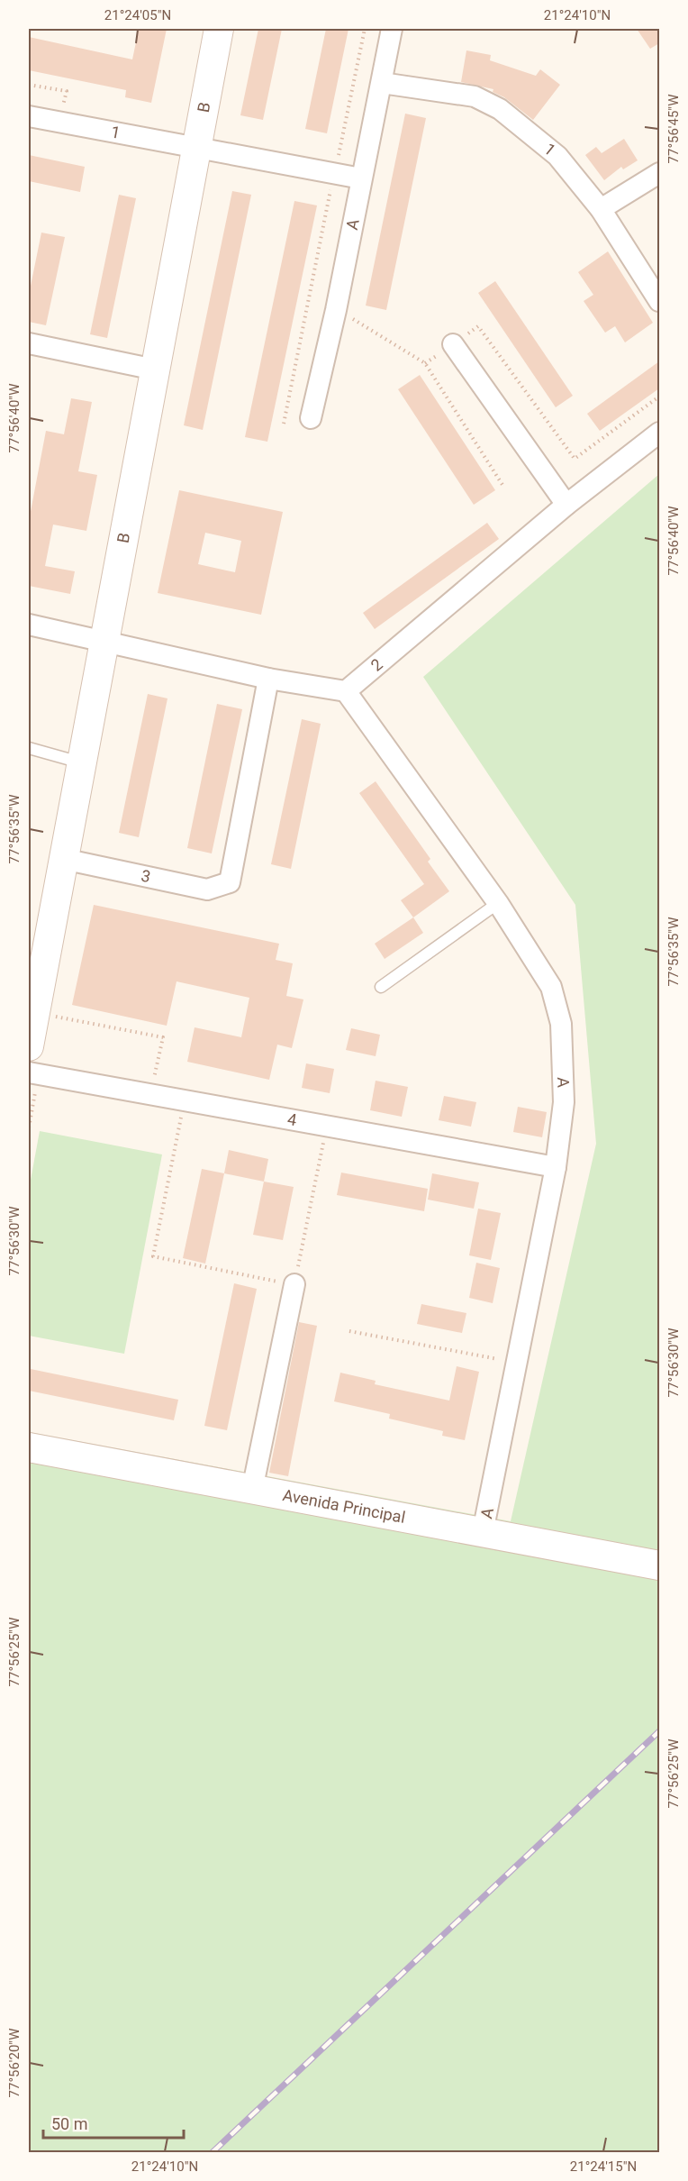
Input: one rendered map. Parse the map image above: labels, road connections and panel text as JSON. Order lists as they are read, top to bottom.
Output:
{
  "streets": {
    "street": [
      "B",
      "1",
      "A",
      "2",
      "3",
      "4",
      "Avenida Principal"
    ]
  },
  "crossings": [
    ["B", "1"],
    ["B", "3"],
    ["1", "A"],
    ["A", "2"],
    ["A", "4"],
    ["A", "Avenida Principal"]
  ],
  "scale_bar": "50 m",
  "coordinates": [
    "21°24'05\"N",
    "21°24'10\"N",
    "77°56'45\"W",
    "77°56'40\"W",
    "77°56'35\"W",
    "77°56'30\"W",
    "77°56'25\"W",
    "77°56'20\"W",
    "21°24'15\"N"
  ]
}
